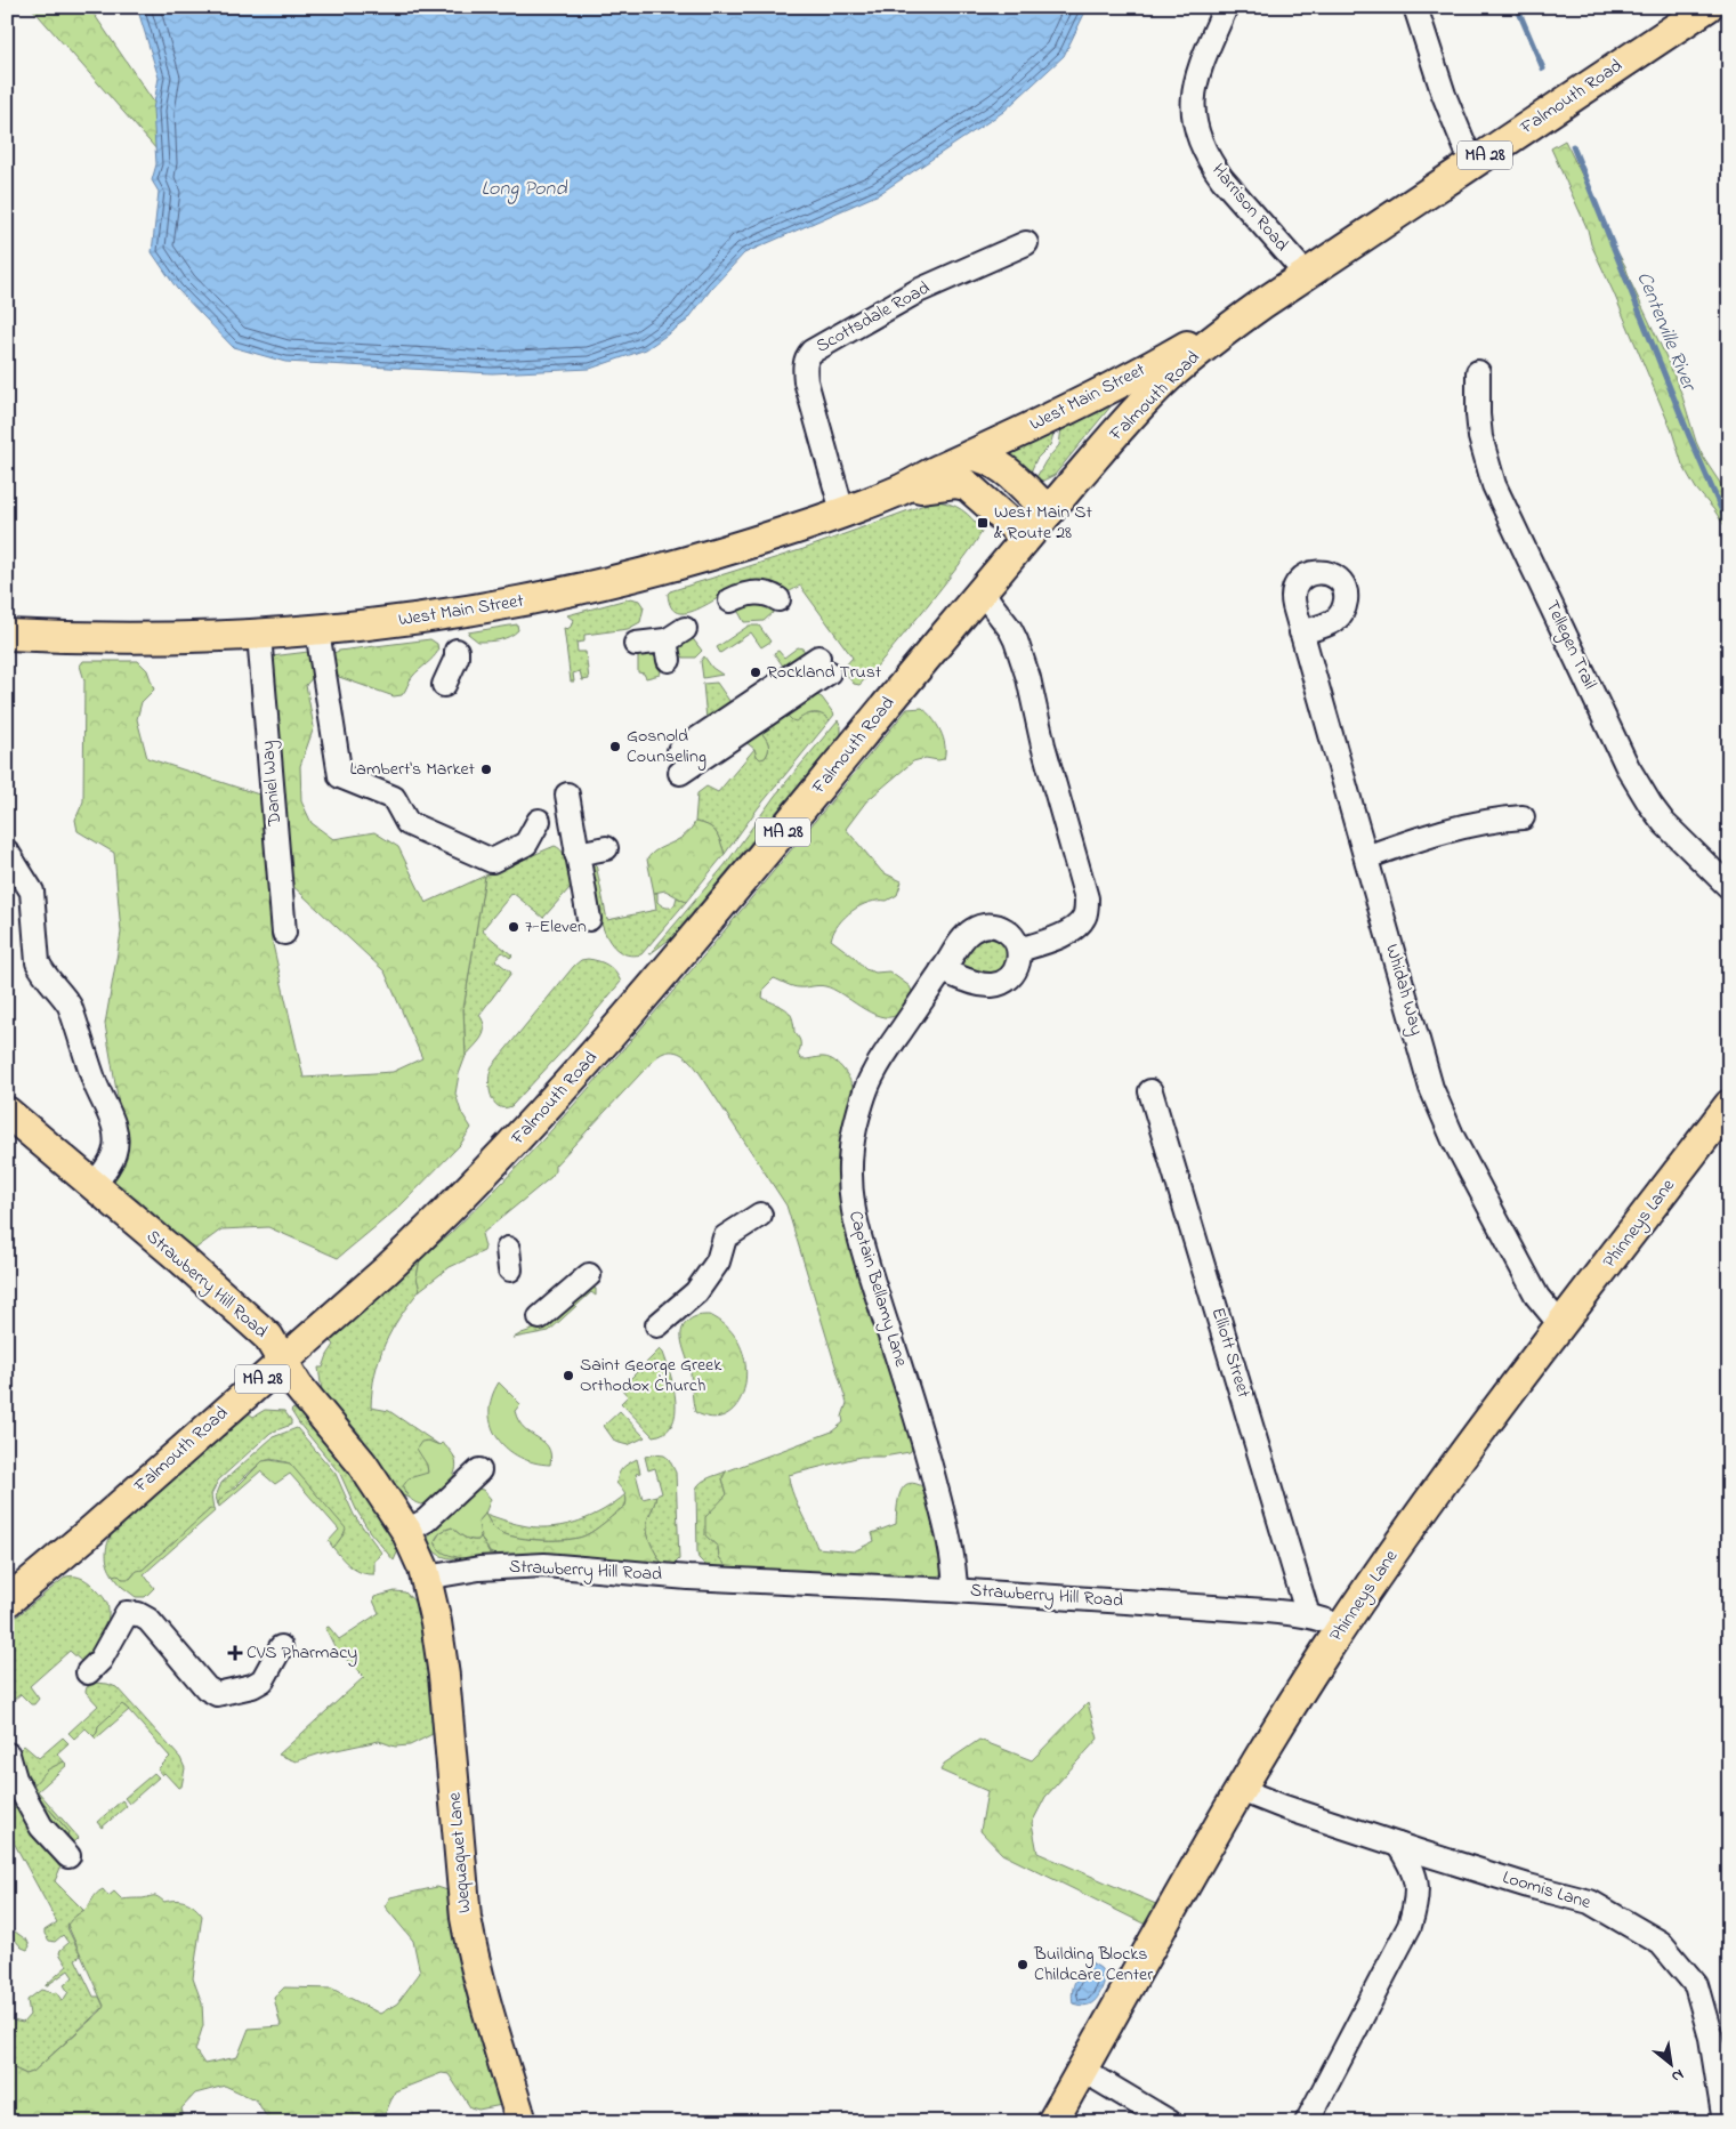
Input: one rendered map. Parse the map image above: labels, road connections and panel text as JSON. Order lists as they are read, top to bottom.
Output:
{
  "streets": {
    "main road": [
      "Falmouth Road",
      "MA 28",
      "West Main Street",
      "Phinneys Lane",
      "Strawberry Hill Road",
      "Wequaquet Lane"
    ],
    "street": [
      "Harrison Road",
      "Scottsdale Road",
      "Tellegen Trail",
      "Daniel Way",
      "Whidah Way",
      "Captain Bellamy Lane",
      "Elliott Street",
      "Loomis Lane"
    ]
  },
  "crossings": [
    ["Falmouth Road", "Harrison Road"],
    ["Falmouth Road", "West Main Street"],
    ["Falmouth Road", "Strawberry Hill Road"],
    ["Scottsdale Road", "West Main Street"],
    ["West Main Street", "Daniel Way"],
    ["Whidah Way", "Phinneys Lane"],
    ["Phinneys Lane", "Strawberry Hill Road"],
    ["Phinneys Lane", "Loomis Lane"],
    ["Strawberry Hill Road", "Captain Bellamy Lane"],
    ["Strawberry Hill Road", "Elliott Street"],
    ["Strawberry Hill Road", "Wequaquet Lane"]
  ],
  "water": ["Long Pond", "Centerville River"],
  "places": {
    "transit": ["West Main St & Route 28"],
    "other": [
      "Rockland Trust",
      "Gosnold Counseling",
      "Lambert's Market",
      "7-Eleven",
      "Saint George Greek Orthodox Church",
      "Building Blocks Childcare Center"
    ],
    "health": ["CVS Pharmacy"]
  },
  "north": "bottom right"
}
